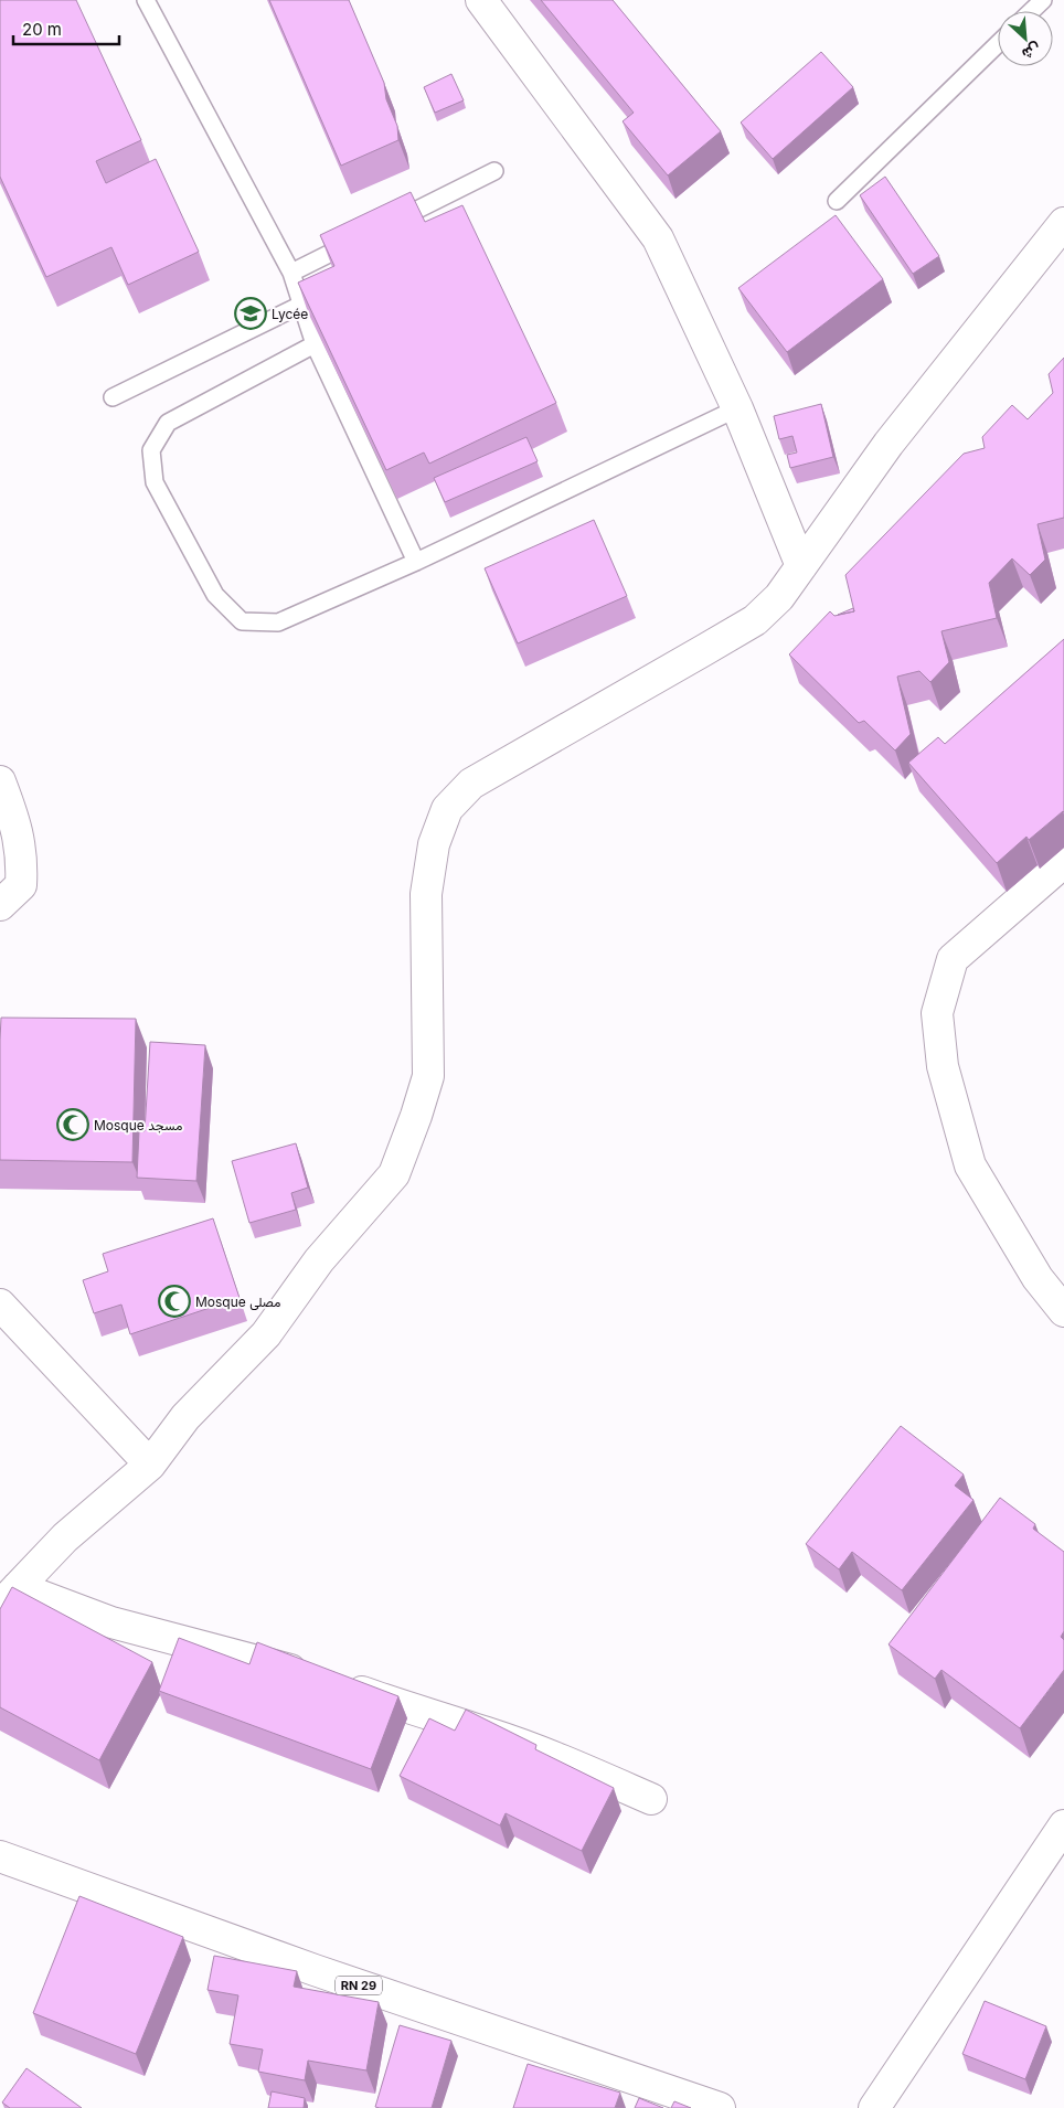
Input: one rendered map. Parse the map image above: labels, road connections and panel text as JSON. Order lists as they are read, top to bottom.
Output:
{
  "streets": {
    "street": ["RN 29"]
  },
  "places": {
    "school or university": ["Lycée"],
    "mosque": ["Mosque مسجد", "Mosque مصلى"]
  },
  "scale_bar": "20 m",
  "north": "bottom right"
}
